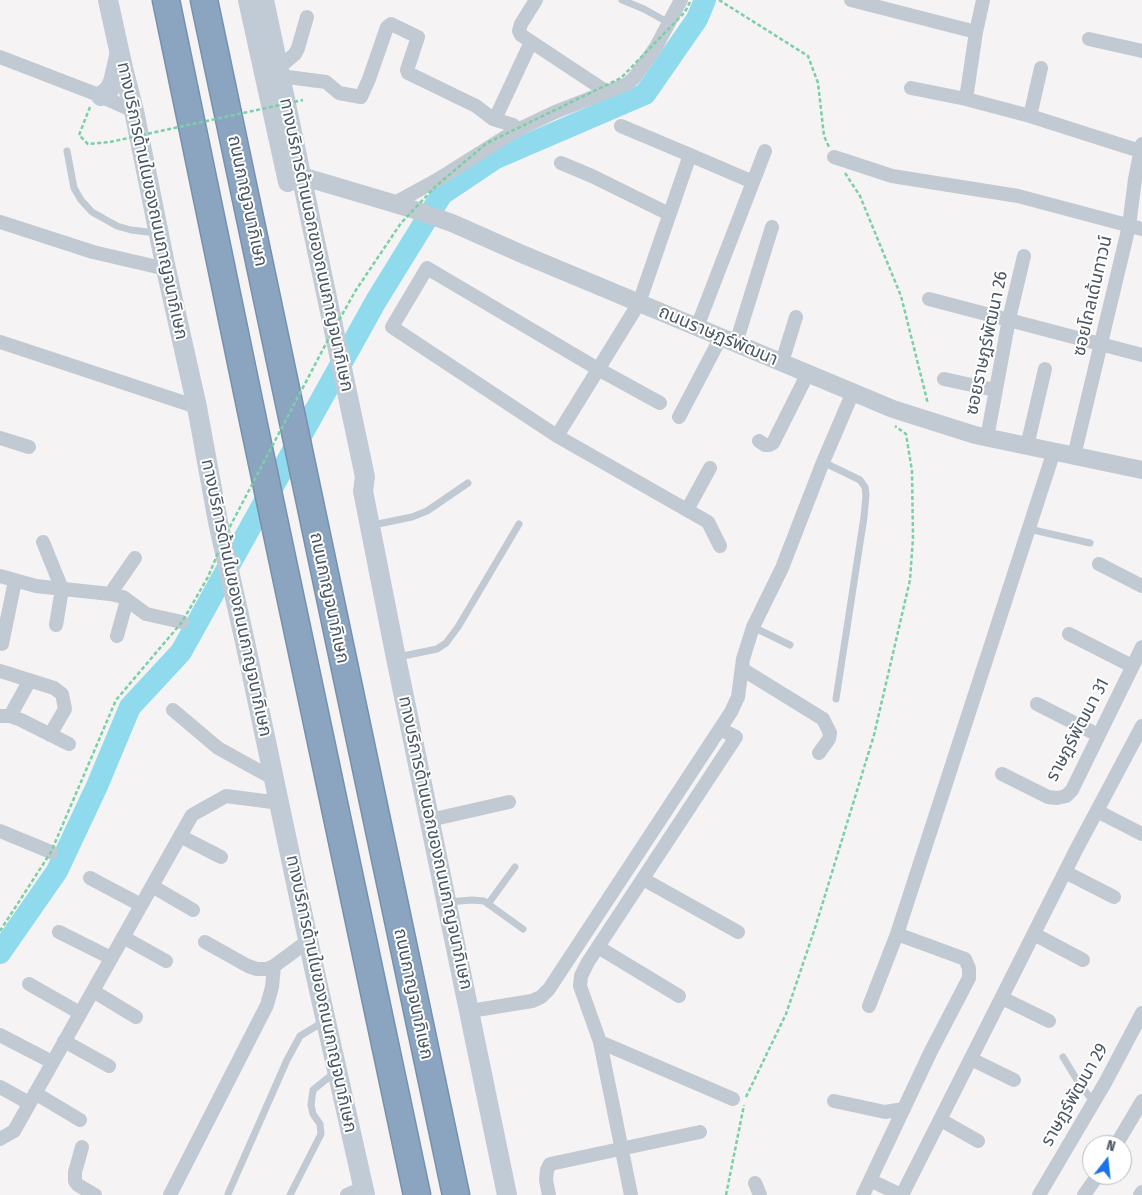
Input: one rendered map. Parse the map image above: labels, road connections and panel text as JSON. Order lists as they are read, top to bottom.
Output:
{
  "streets": {
    "highway": ["ถนนกาญจนาภิเษก"],
    "main road": ["ทางบริการด้านในของถนนกาญจนาภิเษก", "ทางบริการด้านนอกของถนนกาญจนาภิเษก"],
    "street": [
      "ซอยโกลเด้นทาวน์",
      "ถนนราษฏร์พัฒนา",
      "ซอยราษฎร์พัฒนา 26",
      "ราษฎร์พัฒนา 31",
      "ราษฎร์พัฒนา 29"
    ]
  },
  "crossings": [
    ["ทางบริการด้านนอกของถนนกาญจนาภิเษก", "ถนนราษฏร์พัฒนา"],
    ["ซอยโกลเด้นทาวน์", "ถนนราษฏร์พัฒนา"],
    ["ถนนราษฏร์พัฒนา", "ซอยราษฎร์พัฒนา 26"]
  ],
  "north": "top"
}
